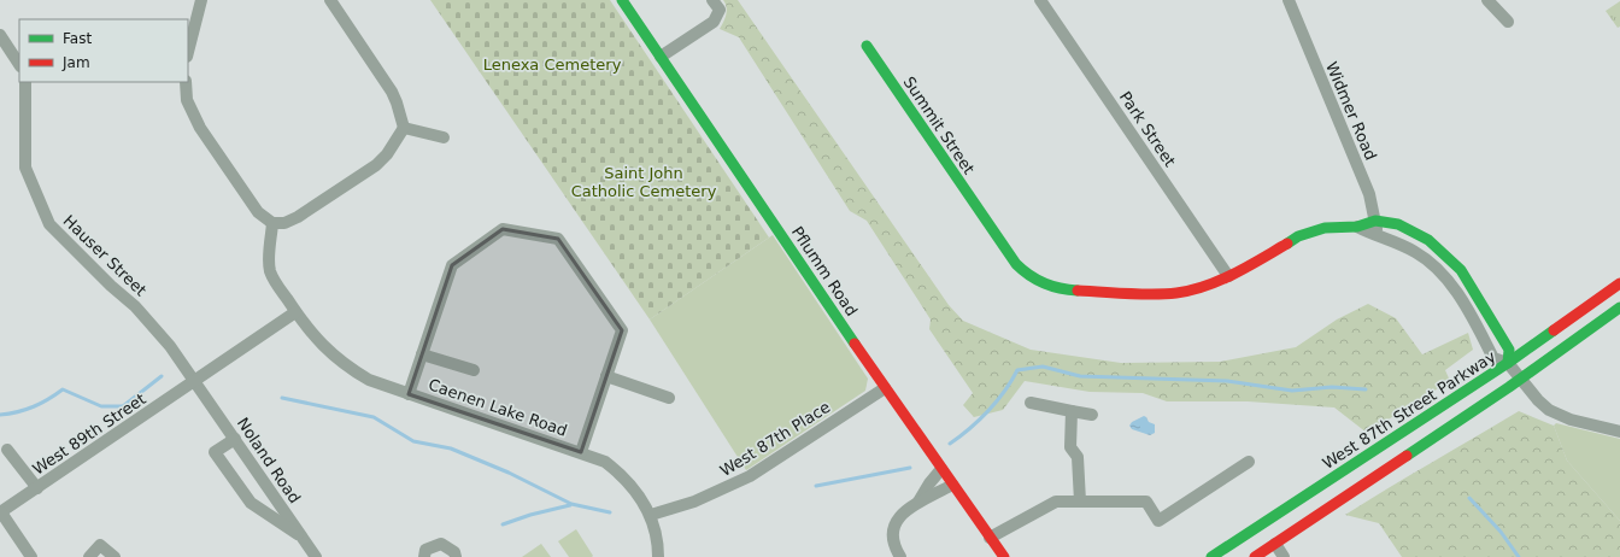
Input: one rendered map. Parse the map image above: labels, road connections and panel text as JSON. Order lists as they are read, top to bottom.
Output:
{
  "streets": {
    "main road": ["Summit Street", "Pflumm Road", "West 87th Street Parkway"],
    "street": [
      "Widmer Road",
      "Park Street",
      "Hauser Street",
      "Caenen Lake Road",
      "West 89th Street",
      "West 87th Place",
      "Noland Road"
    ]
  },
  "crossings": [
    ["Widmer Road", "Summit Street"],
    ["Summit Street", "Park Street"],
    ["Hauser Street", "West 89th Street"],
    ["Hauser Street", "Noland Road"],
    ["Pflumm Road", "West 87th Place"],
    ["Caenen Lake Road", "West 87th Place"],
    ["West 89th Street", "Noland Road"]
  ],
  "parks": ["Lenexa Cemetery", "Saint John Catholic Cemetery"],
  "legend": ["Fast", "Jam"]
}
